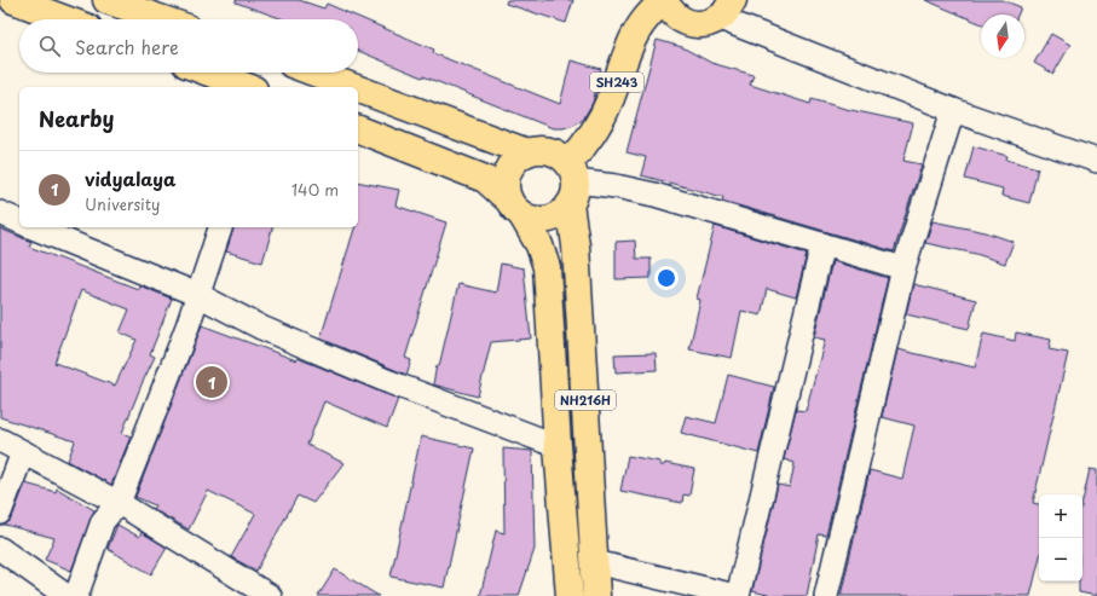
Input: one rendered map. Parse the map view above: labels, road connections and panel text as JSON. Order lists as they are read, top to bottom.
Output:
{
  "streets": {
    "main road": ["SH243", "NH216H"]
  },
  "crossings": [
    ["SH243", "NH216H"]
  ],
  "north": "bottom",
  "page": {
    "search": "Search here",
    "heading": "Nearby",
    "list": [
      {
        "mark": "1",
        "name": "vidyalaya",
        "note": "University",
        "value": "140 m"
      }
    ],
    "pins": "1",
    "map_buttons": ["+", "−"]
  }
}
